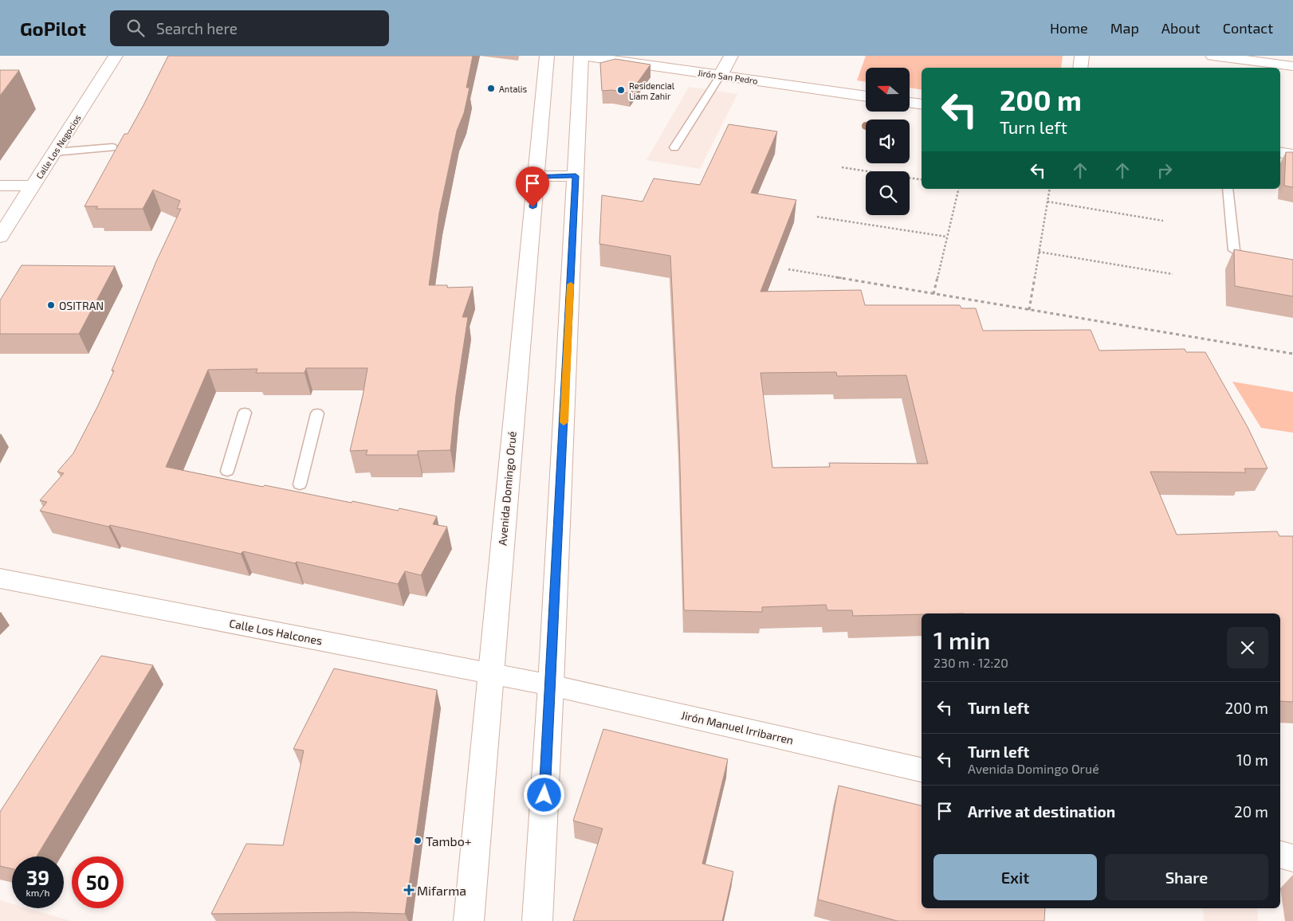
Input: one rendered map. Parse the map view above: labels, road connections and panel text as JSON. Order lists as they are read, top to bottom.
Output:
{
  "streets": {
    "main road": [
      "Jirón San Pedro",
      "Calle Los Negocios",
      "Avenida Domingo Orué",
      "Calle Los Halcones",
      "Jirón Manuel Irribarren"
    ]
  },
  "crossings": [
    ["Avenida Domingo Orué", "Calle Los Halcones"],
    ["Calle Los Halcones", "Jirón Manuel Irribarren"]
  ],
  "places": {
    "other": [
      "Antalis",
      "Residencial Liam Zahir",
      "OSITRAN",
      "Tambo+"
    ],
    "health": ["Mifarma"]
  },
  "north": "left",
  "page": {
    "header": "GoPilot",
    "search": "Search here",
    "nav": [
      "Home",
      "Map",
      "About",
      "Contact"
    ],
    "turn": ["200 m", "Turn left"],
    "heading": ["1 min", "230 m · 12:20"],
    "list": [
      {
        "name": "Turn left",
        "value": "200 m"
      },
      {
        "name": "Turn left",
        "note": "Avenida Domingo Orué",
        "value": "10 m"
      },
      {
        "name": "Arrive at destination",
        "value": "20 m"
      }
    ],
    "buttons": ["Exit", "Share"],
    "speed": "39 km/h",
    "limit": "50"
  }
}
